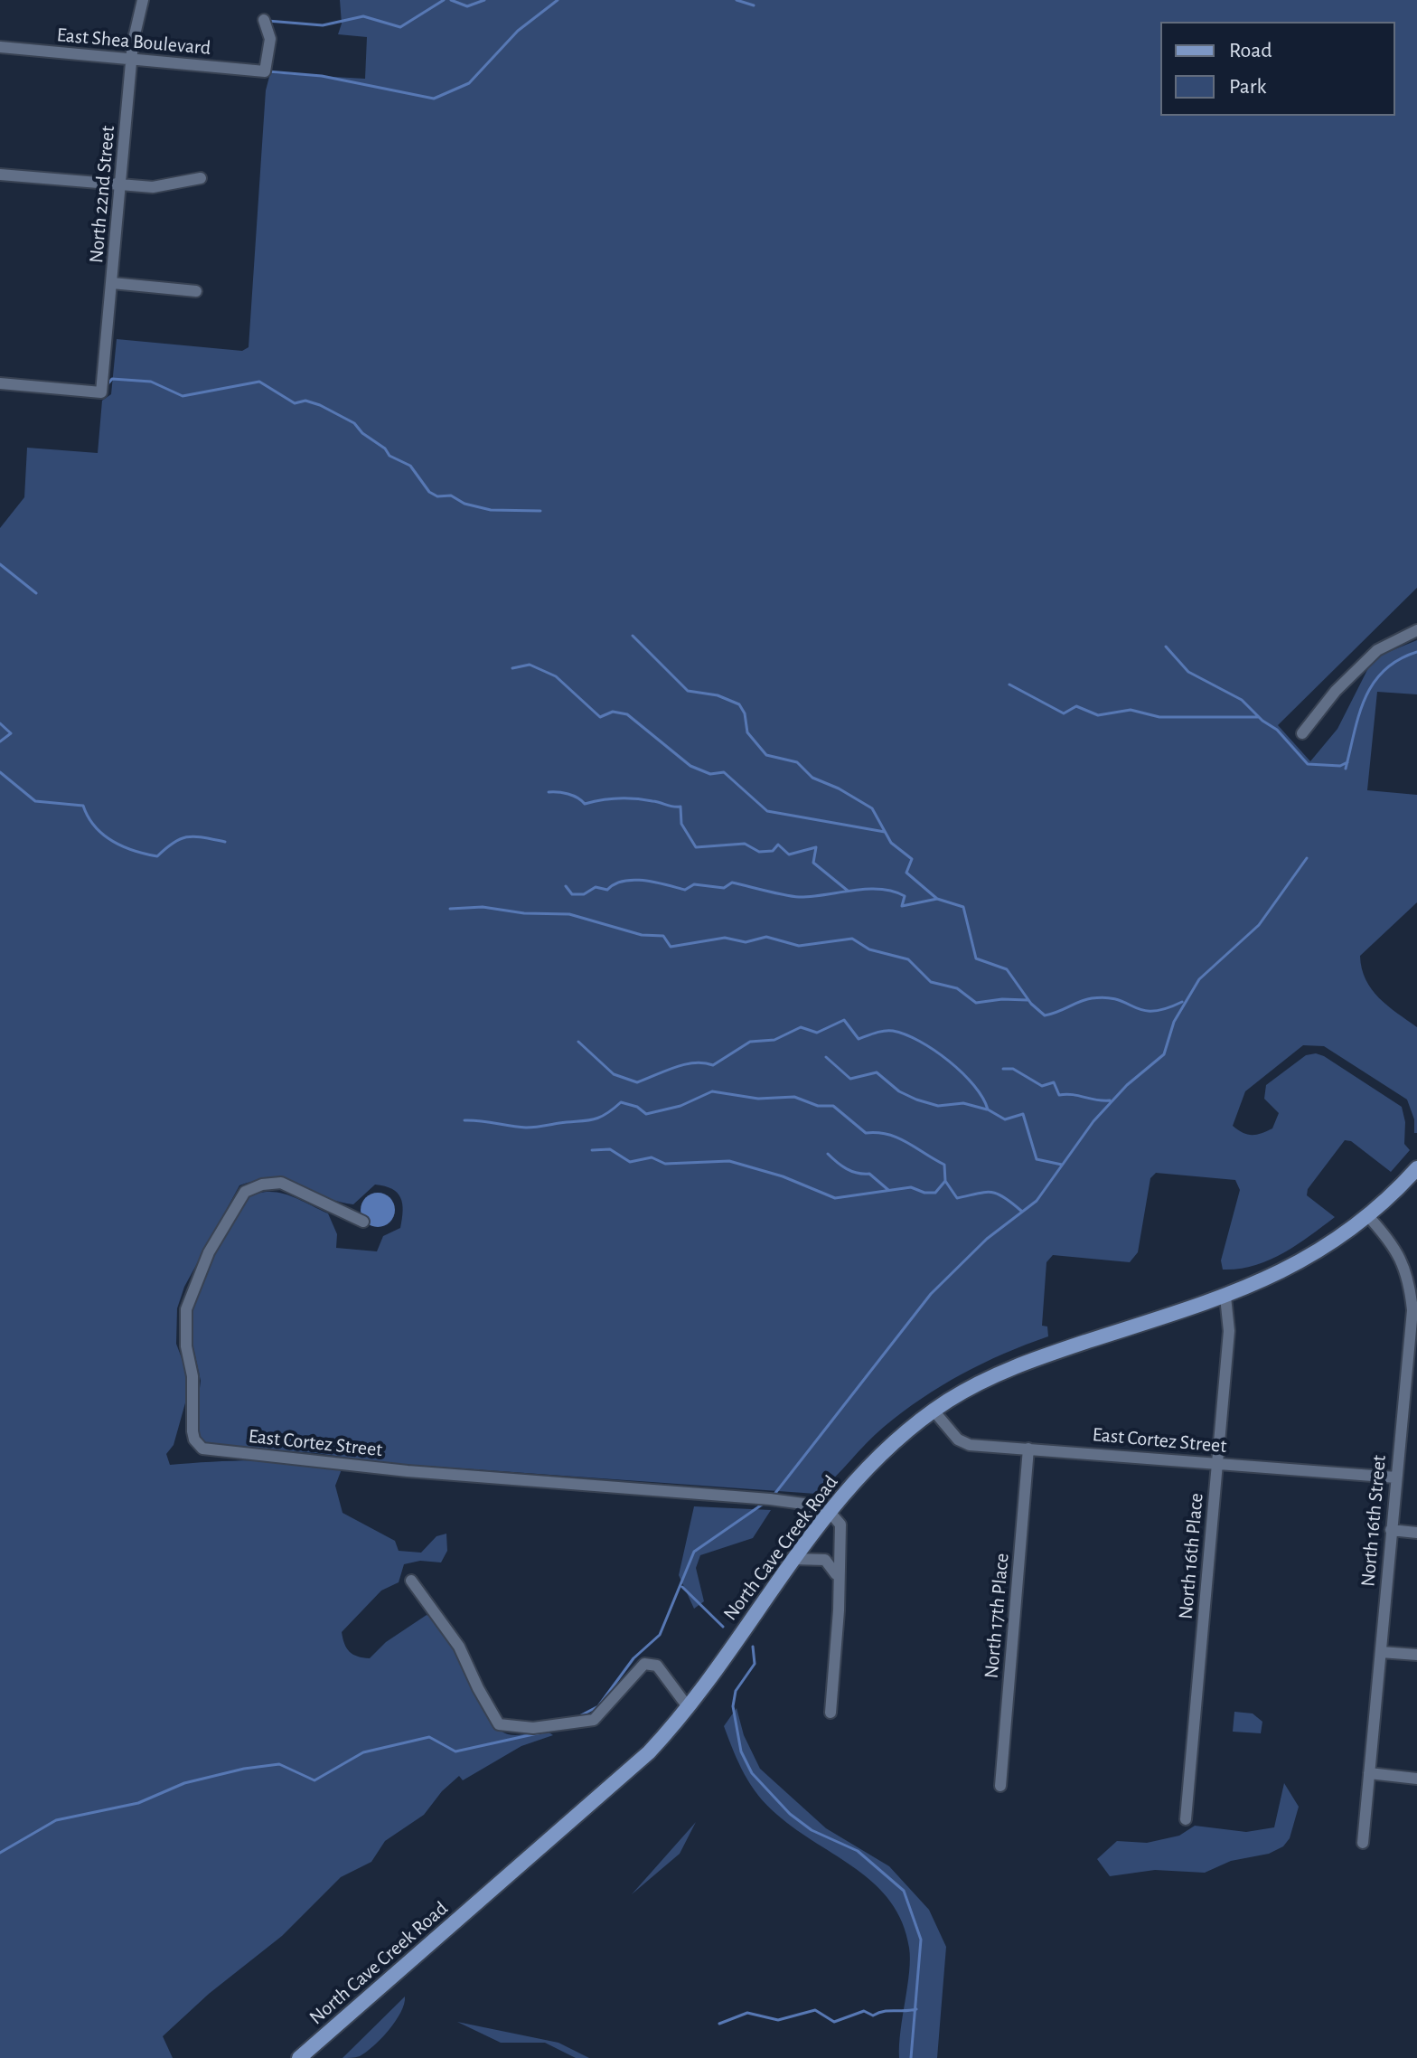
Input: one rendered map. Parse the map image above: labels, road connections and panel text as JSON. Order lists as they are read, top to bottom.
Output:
{
  "streets": {
    "main road": ["North Cave Creek Road"],
    "street": [
      "East Shea Boulevard",
      "North 22nd Street",
      "East Cortez Street",
      "North 16th Street",
      "North 16th Place",
      "North 17th Place"
    ]
  },
  "crossings": [
    ["East Shea Boulevard", "North 22nd Street"],
    ["East Cortez Street", "North 16th Street"],
    ["East Cortez Street", "North Cave Creek Road"],
    ["East Cortez Street", "North 16th Place"],
    ["East Cortez Street", "North 17th Place"],
    ["North 16th Street", "North Cave Creek Road"],
    ["North Cave Creek Road", "North 16th Place"]
  ],
  "legend": ["Road", "Park"]
}
